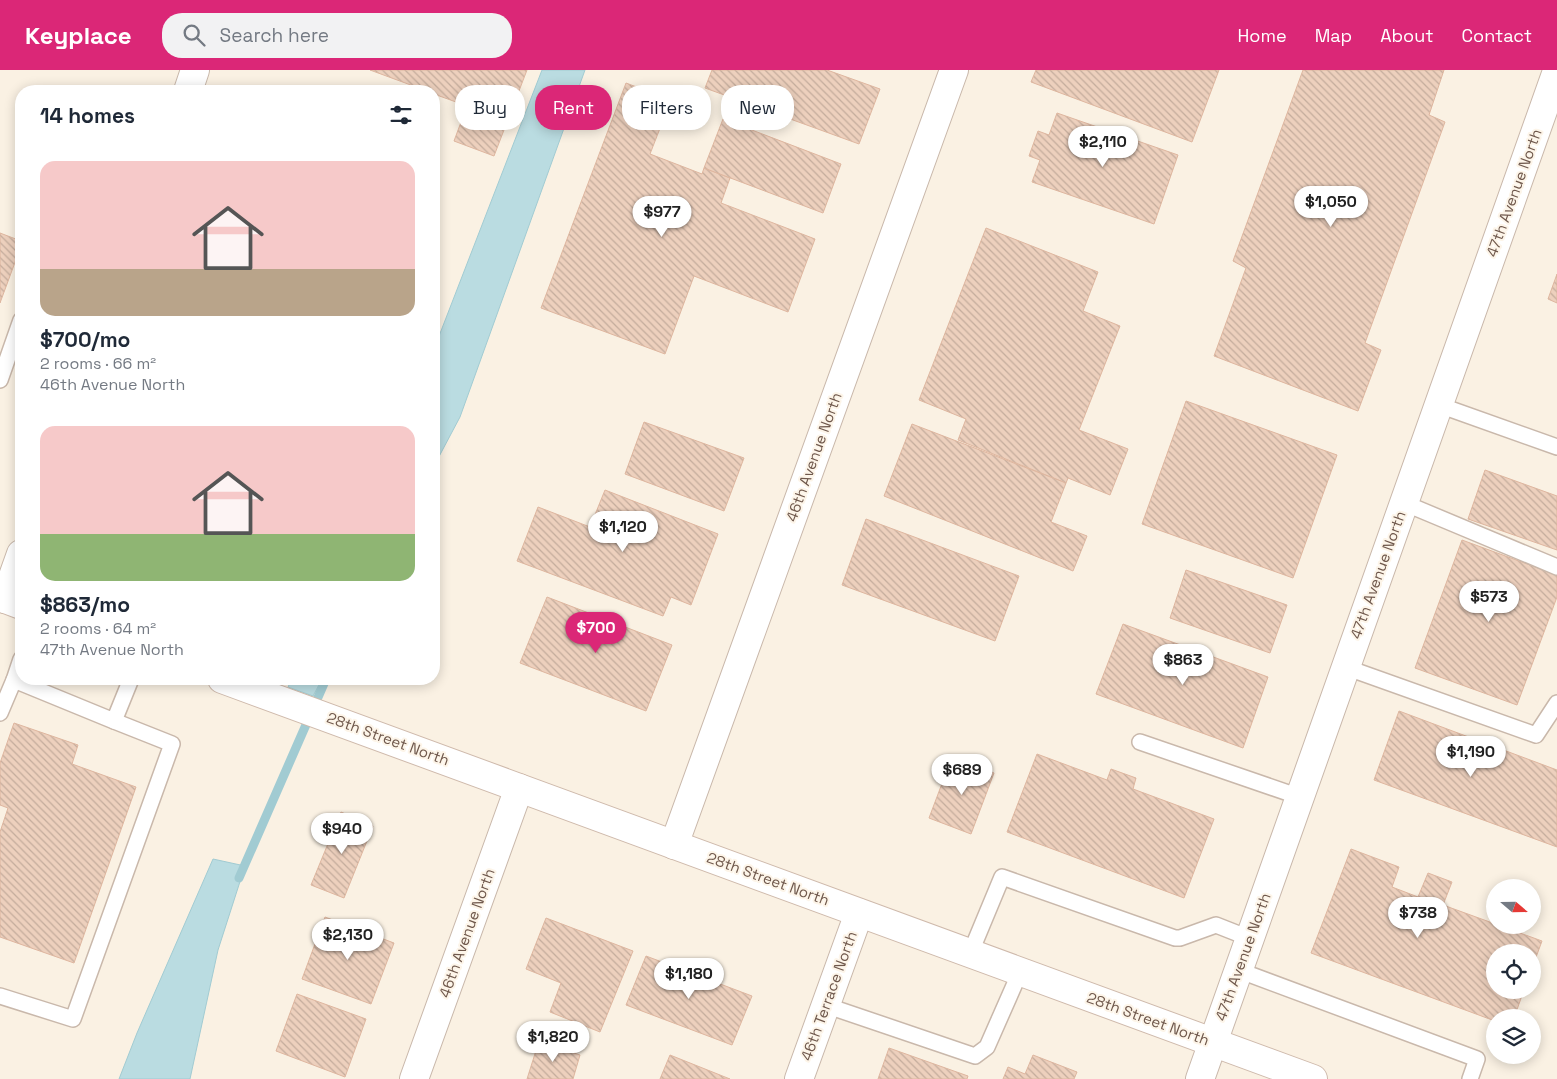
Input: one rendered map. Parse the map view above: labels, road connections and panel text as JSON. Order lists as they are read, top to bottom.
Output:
{
  "streets": {
    "street": [
      "47th Avenue North",
      "46th Avenue North",
      "28th Street North",
      "46th Terrace North"
    ]
  },
  "crossings": [
    ["47th Avenue North", "28th Street North"],
    ["46th Avenue North", "28th Street North"],
    ["28th Street North", "46th Terrace North"]
  ],
  "north": "right",
  "page": {
    "header": "Keyplace",
    "search": "Search here",
    "nav": [
      "Home",
      "Map",
      "About",
      "Contact"
    ],
    "chip": [
      "Buy",
      "Rent",
      "Filters",
      "New"
    ],
    "heading": "14 homes",
    "price": [
      "$2,110",
      "$1,050",
      "$977",
      "$1,120",
      "$573",
      "$700",
      "$863",
      "$1,190",
      "$689",
      "$940",
      "$738",
      "$2,130",
      "$1,180",
      "$1,820"
    ],
    "list": [
      {
        "name": "$700/mo",
        "note": "2 rooms · 66 m² · 46th Avenue North"
      },
      {
        "name": "$863/mo",
        "note": "2 rooms · 64 m² · 47th Avenue North"
      }
    ]
  }
}
